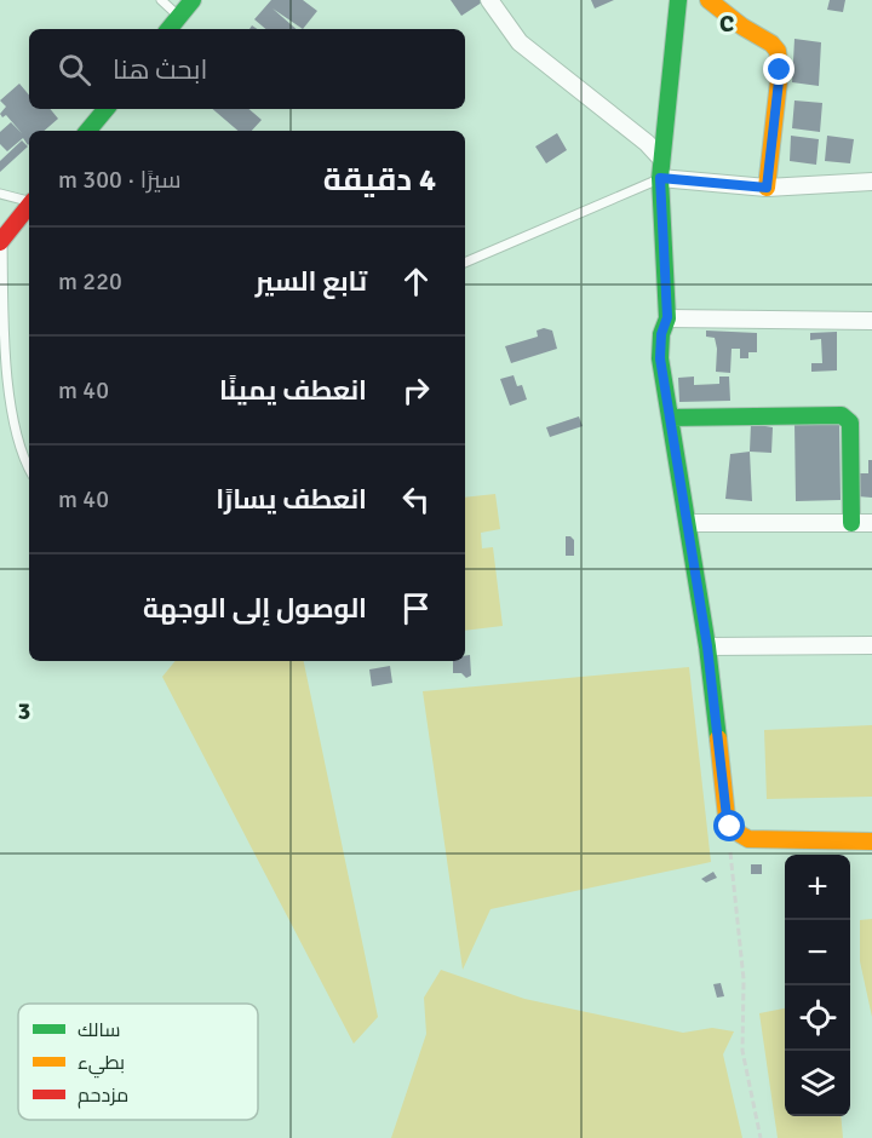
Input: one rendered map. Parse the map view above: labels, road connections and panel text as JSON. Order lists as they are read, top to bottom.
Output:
{
  "legend": ["سالك", "بطيء", "مزدحم"],
  "page": {
    "search": "ابحث هنا",
    "heading": ["4 دقيقة", "سيرًا · 300 m"],
    "list": [
      ["تابع السير", "220 m"],
      ["انعطف يمينًا", "40 m"],
      ["انعطف يسارًا", "40 m"],
      "الوصول إلى الوجهة"
    ],
    "map_buttons": ["+", "−"]
  },
  "grid": {
    "columns": ["C"],
    "rows": ["3"]
  }
}
